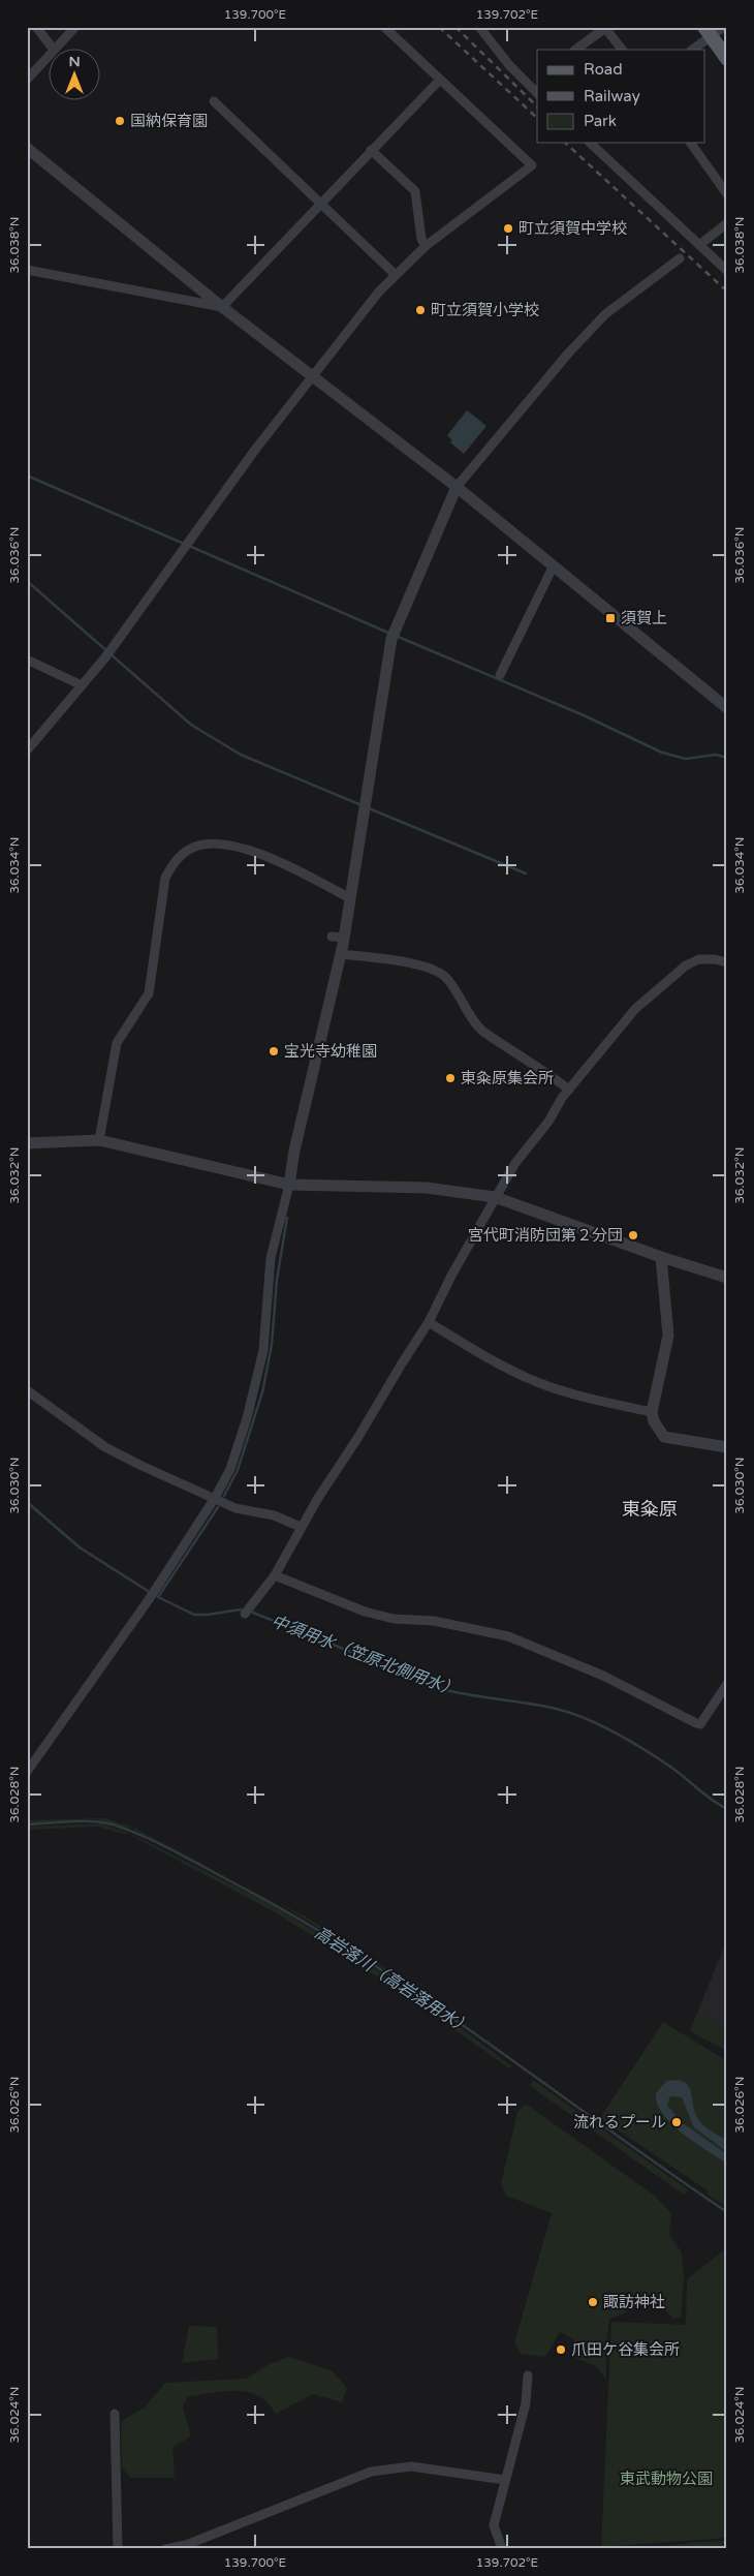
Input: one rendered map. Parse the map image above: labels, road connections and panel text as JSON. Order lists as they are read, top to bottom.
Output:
{
  "districts": ["東粂原"],
  "water": ["中須用水（笠原北側用水）", "高岩落川（高岩落用水）"],
  "parks": ["東武動物公園"],
  "places": {
    "other": [
      "国納保育園",
      "町立須賀中学校",
      "町立須賀小学校",
      "宝光寺幼稚園",
      "東粂原集会所",
      "宮代町消防団第２分団",
      "流れるプール",
      "諏訪神社",
      "爪田ケ谷集会所"
    ],
    "transit": ["須賀上"]
  },
  "legend": ["Road", "Railway", "Park"],
  "north": "top",
  "coordinates": [
    "139.700°E",
    "139.702°E",
    "36.038°N",
    "36.036°N",
    "36.034°N",
    "36.032°N",
    "36.030°N",
    "36.028°N",
    "36.026°N",
    "36.024°N"
  ]
}
